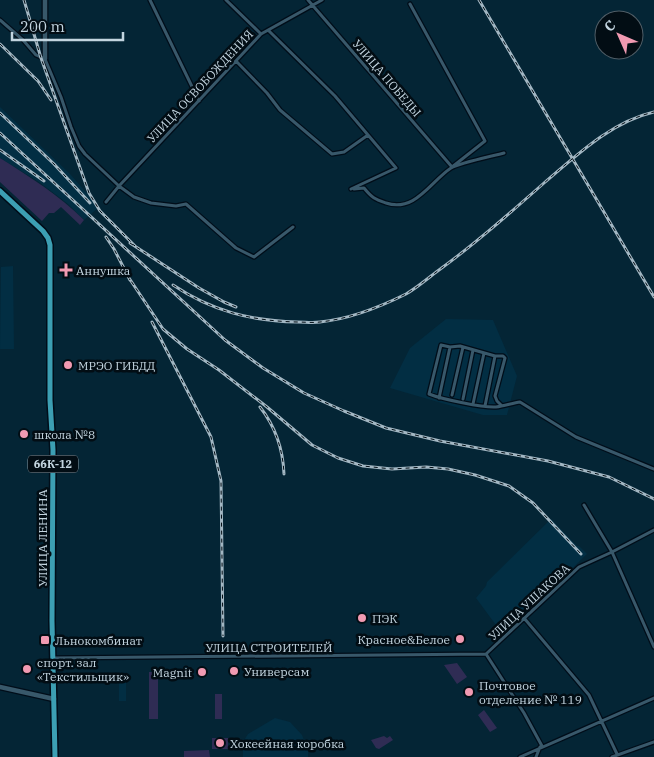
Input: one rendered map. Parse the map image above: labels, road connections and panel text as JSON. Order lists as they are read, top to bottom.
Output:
{
  "streets": {
    "main road": ["66К-12", "УЛИЦА ЛЕНИНА"],
    "street": [
      "УЛИЦА ПОБЕДЫ",
      "УЛИЦА ОСВОБОЖДЕНИЯ",
      "УЛИЦА УШАКОВА",
      "УЛИЦА СТРОИТЕЛЕЙ"
    ]
  },
  "crossings": [
    ["УЛИЦА ПОБЕДЫ", "УЛИЦА ОСВОБОЖДЕНИЯ"],
    ["УЛИЦА ЛЕНИНА", "УЛИЦА СТРОИТЕЛЕЙ"],
    ["УЛИЦА УШАКОВА", "УЛИЦА СТРОИТЕЛЕЙ"]
  ],
  "places": {
    "health": ["Аннушка"],
    "other": [
      "МРЭО ГИБДД",
      "школа №8",
      "ПЭК",
      "Красное&Белое",
      "спорт. зал «Текстильщик»",
      "Универсам",
      "Magnit",
      "Почтовое отделение № 119",
      "Хокеейная коробка"
    ],
    "transit": ["Льнокомбинат"]
  },
  "scale_bar": "200 m",
  "north": "top left"
}
